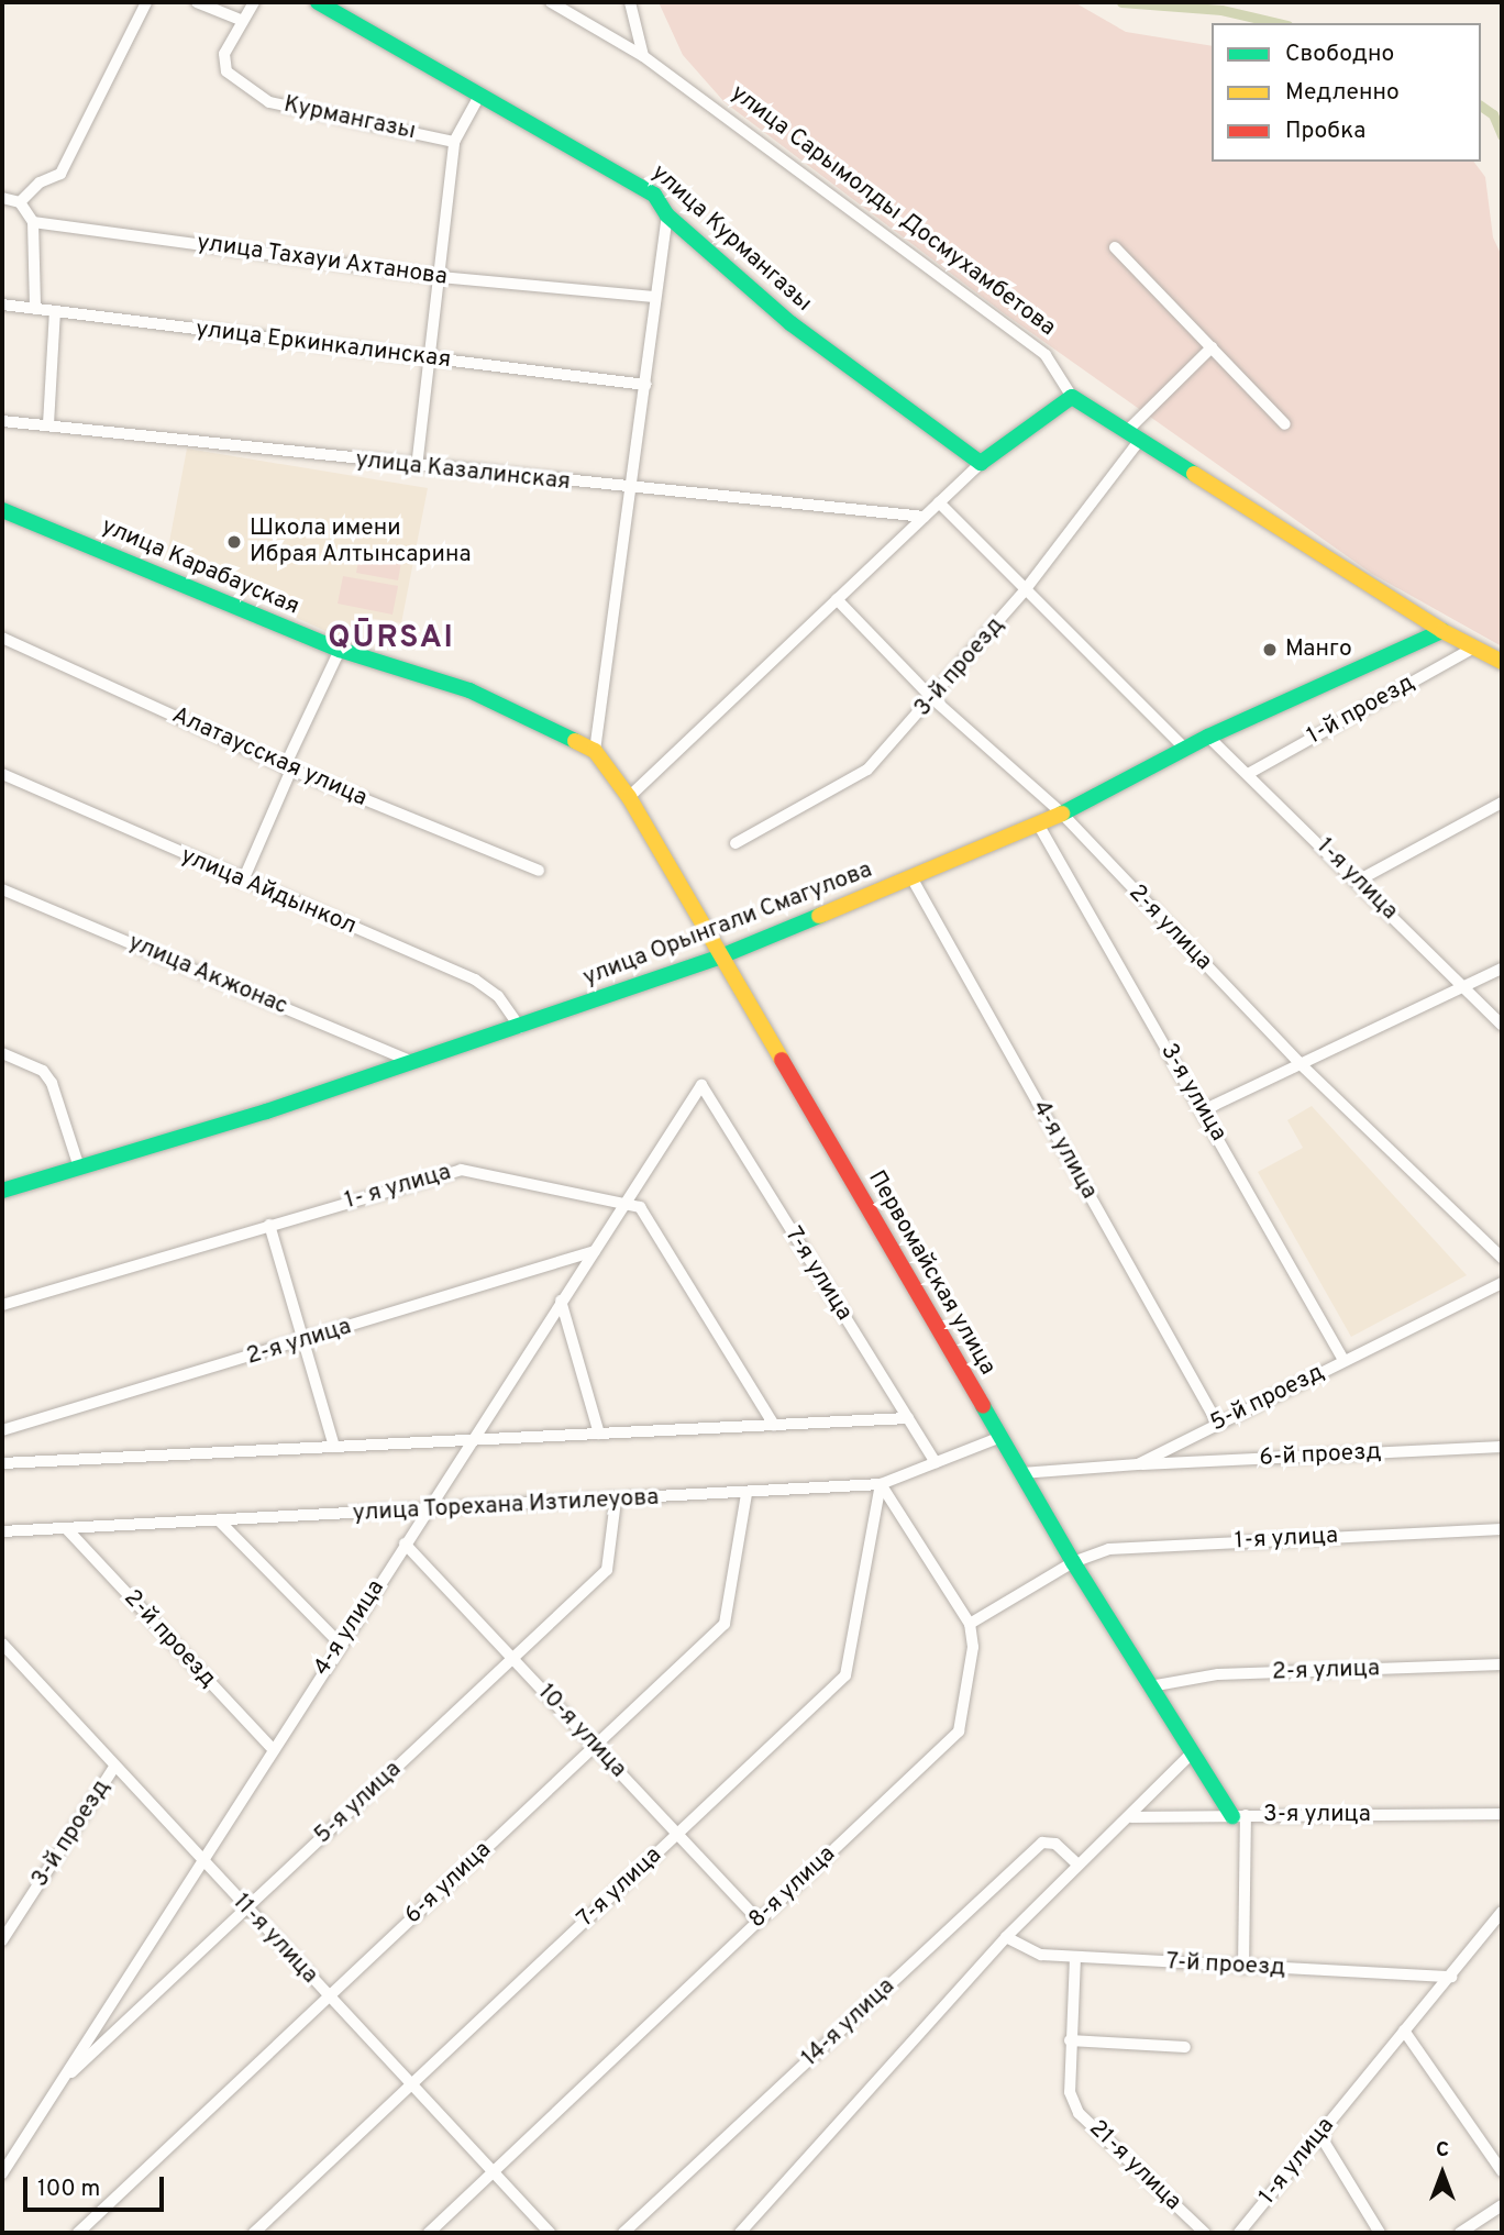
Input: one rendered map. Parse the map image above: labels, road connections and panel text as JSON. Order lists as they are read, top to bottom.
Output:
{
  "streets": {
    "street": [
      "Курмангазы",
      "улица Сарымолды Досмухамбетова",
      "улица Курмангазы",
      "улица Тахауи Ахтанова",
      "улица Еркинкалинская",
      "улица Казалинская",
      "улица Карабауская",
      "3-й проезд",
      "1-й проезд",
      "Алатаусская улица",
      "1-я улица",
      "улица Айдынкол",
      "улица Орынгали Смагулова",
      "2-я улица",
      "улица Акжонас",
      "3-я улица",
      "4-я улица",
      "1- я улица",
      "Первомайская улица",
      "7-я улица",
      "5-й проезд",
      "6-й проезд",
      "улица Торехана Изтилеуова",
      "2-й проезд",
      "10-я улица",
      "5-я улица",
      "6-я улица",
      "8-я улица",
      "11-я улица",
      "7-й проезд",
      "14-я улица",
      "21-я улица"
    ]
  },
  "crossings": [
    ["улица Сарымолды Досмухамбетова", "3-й проезд"],
    ["улица Сарымолды Досмухамбетова", "1-й проезд"],
    ["улица Сарымолды Досмухамбетова", "улица Орынгали Смагулова"],
    ["улица Карабауская", "Первомайская улица"],
    ["3-й проезд", "2-я улица"],
    ["3-й проезд", "11-я улица"],
    ["1-й проезд", "1-я улица"],
    ["1-я улица", "улица Орынгали Смагулова"],
    ["1-я улица", "Первомайская улица"],
    ["1-я улица", "8-я улица"],
    ["1-я улица", "7-й проезд"],
    ["улица Айдынкол", "улица Орынгали Смагулова"],
    ["улица Орынгали Смагулова", "2-я улица"],
    ["улица Орынгали Смагулова", "улица Акжонас"],
    ["улица Орынгали Смагулова", "3-я улица"],
    ["улица Орынгали Смагулова", "4-я улица"],
    ["улица Орынгали Смагулова", "Первомайская улица"],
    ["2-я улица", "4-я улица"],
    ["2-я улица", "Первомайская улица"],
    ["3-я улица", "Первомайская улица"],
    ["3-я улица", "5-й проезд"],
    ["4-я улица", "1- я улица"],
    ["4-я улица", "7-я улица"],
    ["4-я улица", "5-й проезд"],
    ["4-я улица", "улица Торехана Изтилеуова"],
    ["4-я улица", "2-й проезд"],
    ["4-я улица", "10-я улица"],
    ["4-я улица", "5-я улица"],
    ["4-я улица", "11-я улица"],
    ["Первомайская улица", "5-й проезд"],
    ["Первомайская улица", "улица Торехана Изтилеуова"],
    ["7-я улица", "улица Торехана Изтилеуова"],
    ["7-я улица", "10-я улица"],
    ["7-я улица", "11-я улица"],
    ["5-й проезд", "6-й проезд"],
    ["улица Торехана Изтилеуова", "2-й проезд"],
    ["улица Торехана Изтилеуова", "5-я улица"],
    ["улица Торехана Изтилеуова", "6-я улица"],
    ["10-я улица", "5-я улица"],
    ["10-я улица", "6-я улица"],
    ["10-я улица", "8-я улица"],
    ["5-я улица", "11-я улица"],
    ["6-я улица", "11-я улица"],
    ["8-я улица", "11-я улица"],
    ["7-й проезд", "21-я улица"]
  ],
  "districts": ["QŪRSAI"],
  "places": ["Школа имени Ибрая Алтынсарина", "Манго"],
  "legend": ["Свободно", "Медленно", "Пробка"],
  "scale_bar": "100 m",
  "north": "top"
}
